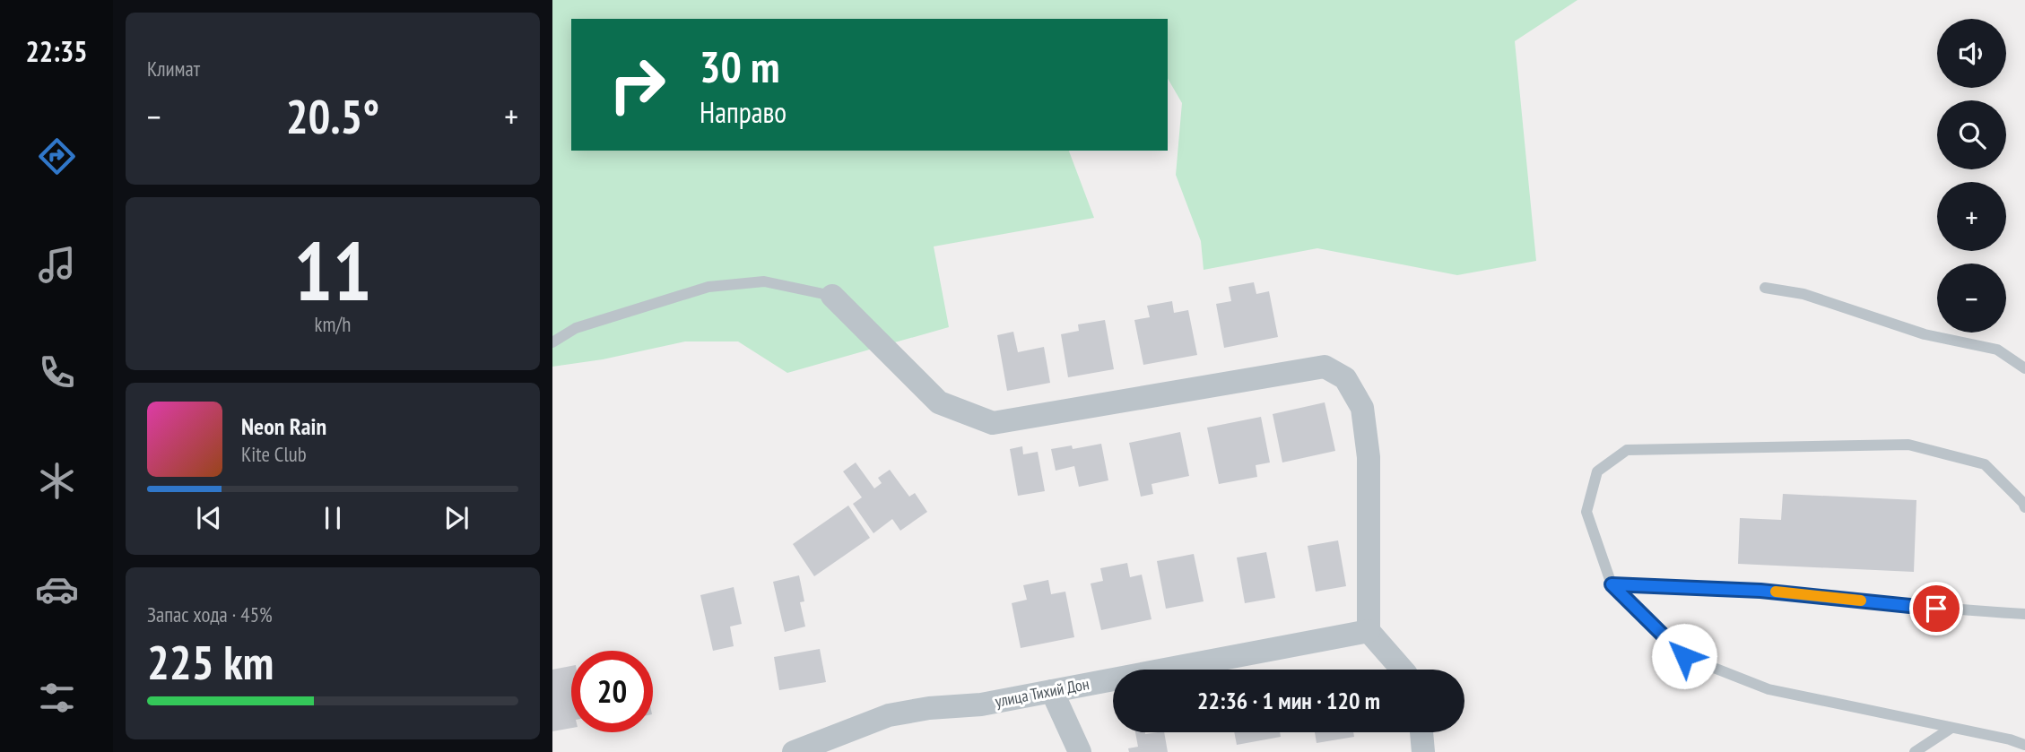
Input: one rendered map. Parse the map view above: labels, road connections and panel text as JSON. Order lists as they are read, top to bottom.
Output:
{
  "streets": {
    "street": ["улица Тихий Дон"]
  },
  "page": {
    "tabs": "22:35",
    "tile": [
      "Климат",
      ["11", "km/h"],
      ["Запас хода · 45%", "225 km"]
    ],
    "map_buttons": ["+", "−"],
    "turn": ["30 m", "Направо"],
    "heat": ["−", "20.5°", "+"],
    "song": ["Neon Rain", "Kite Club"],
    "limit": "20",
    "trip": "22:36 · 1 мин · 120 m"
  }
}
